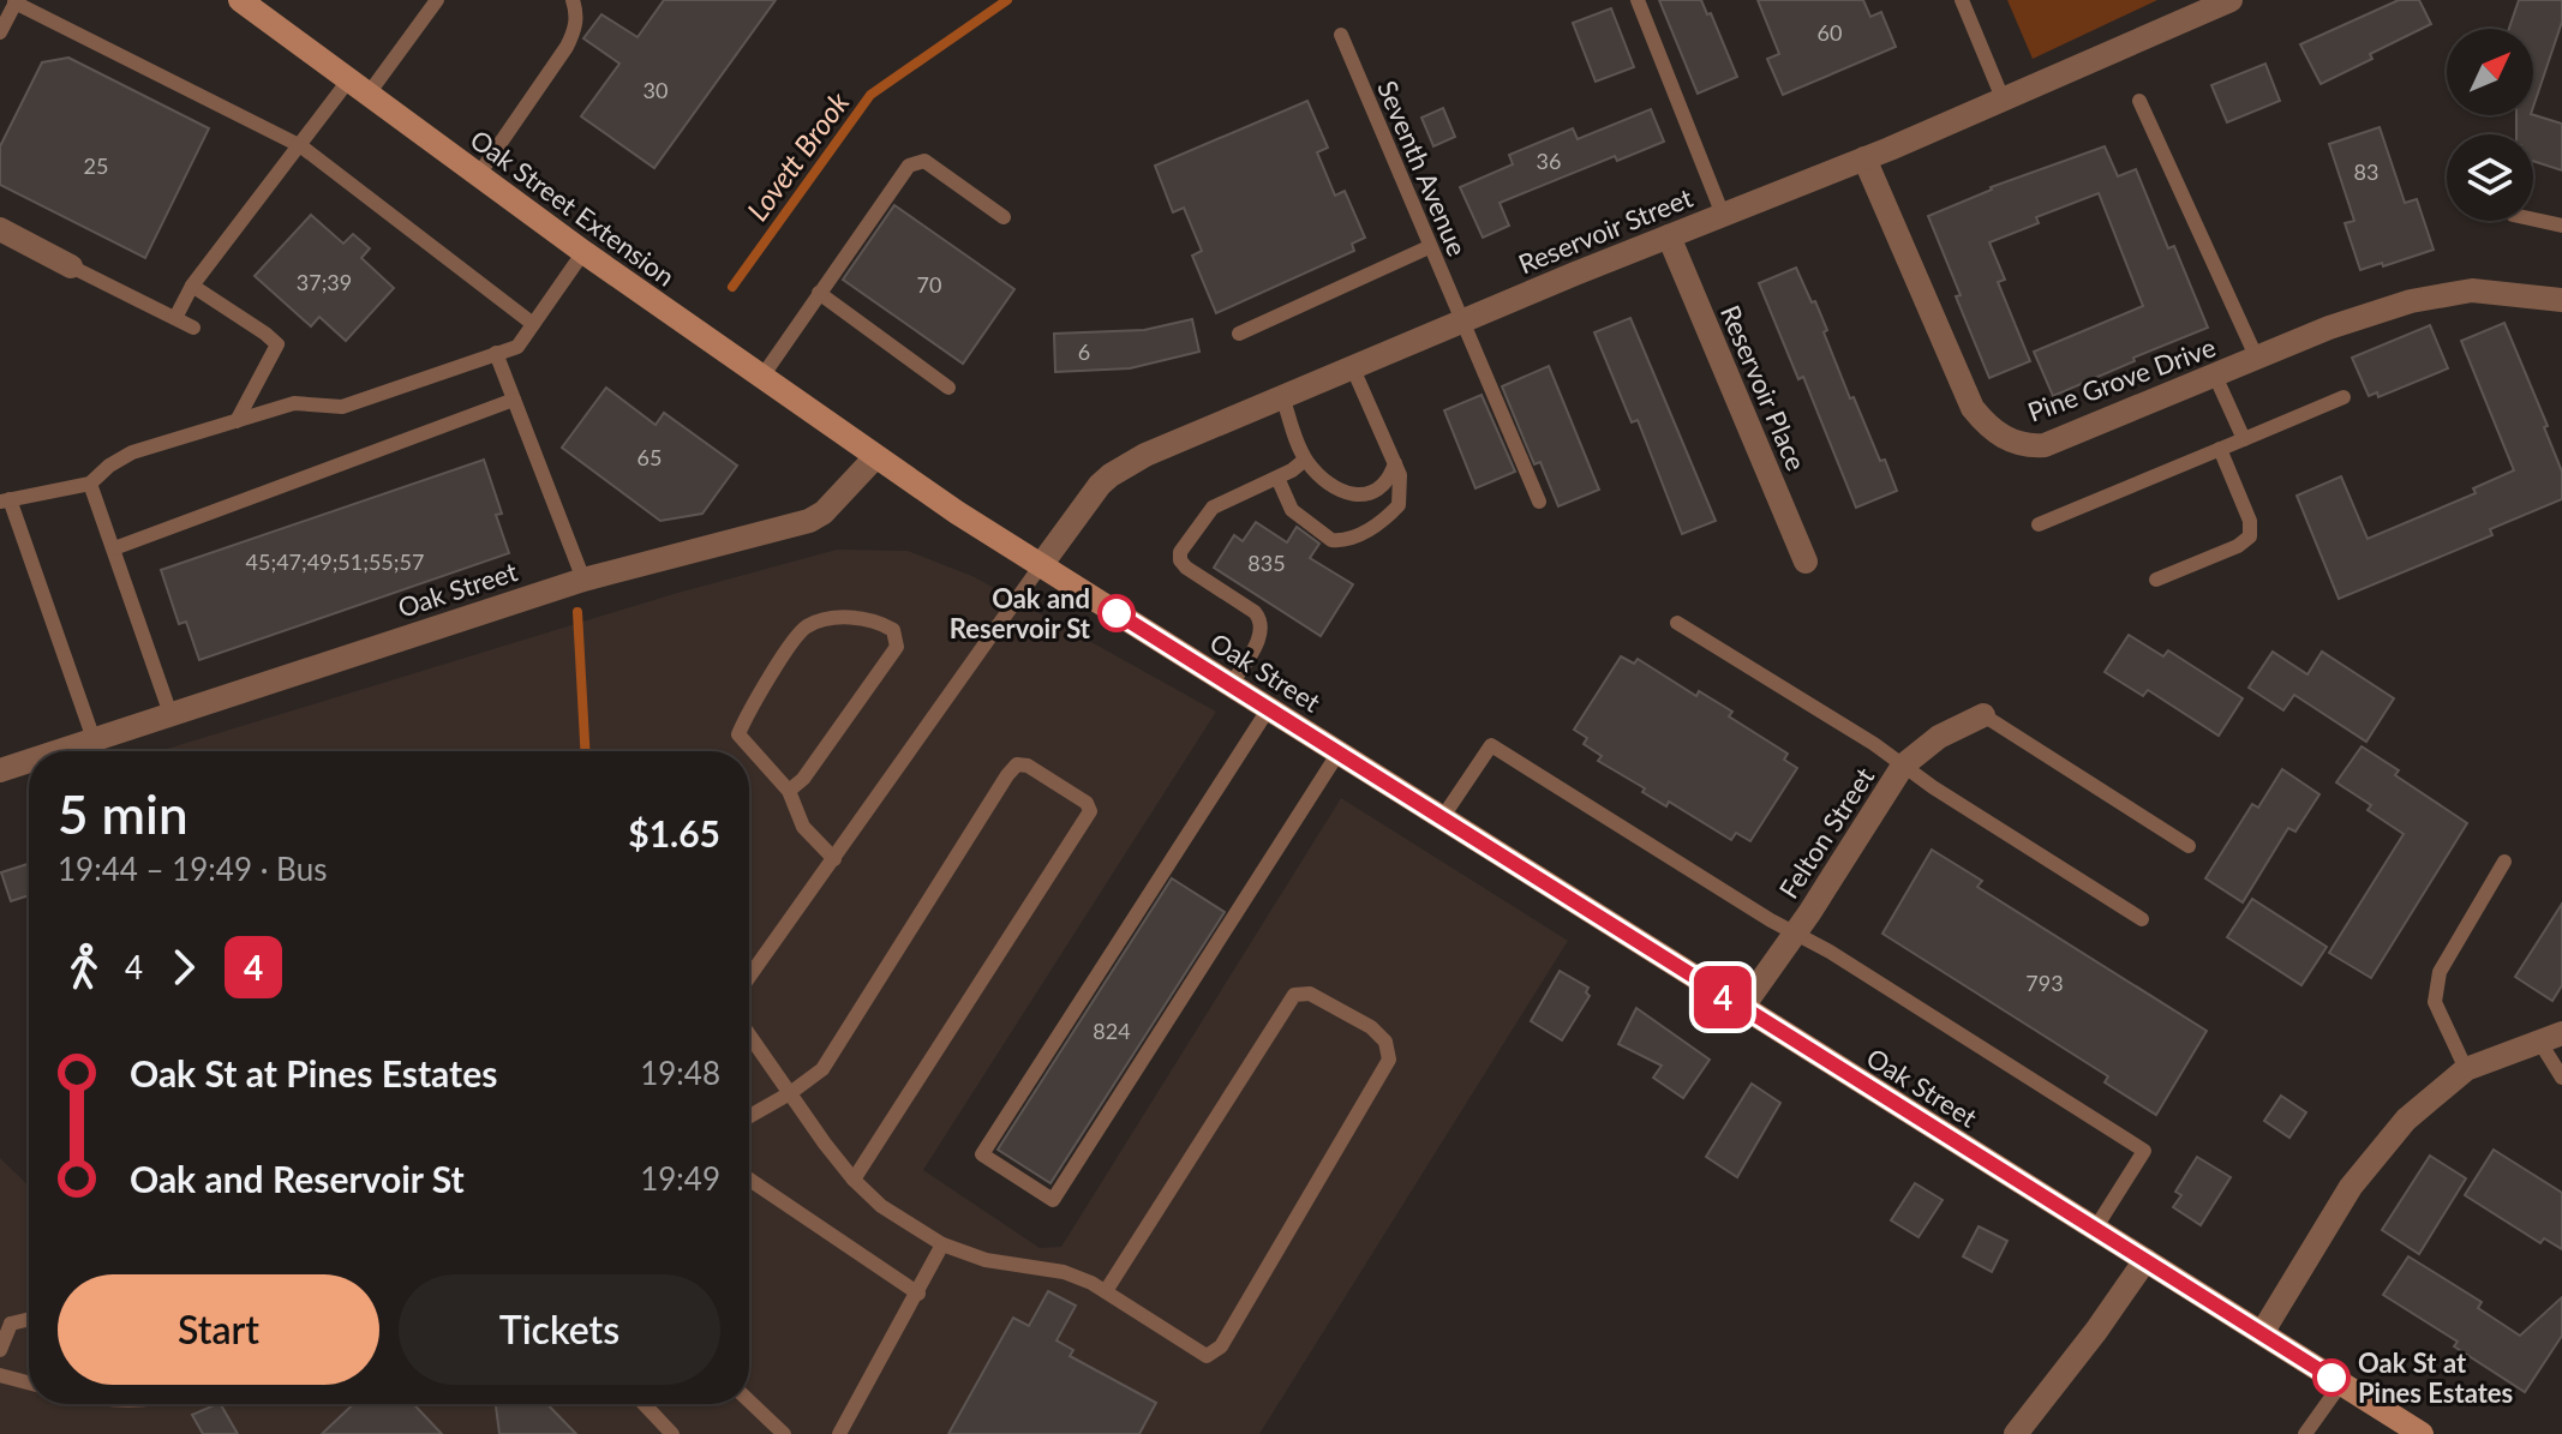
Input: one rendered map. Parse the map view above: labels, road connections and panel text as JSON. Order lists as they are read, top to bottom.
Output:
{
  "streets": {
    "main road": ["Oak Street Extension", "Oak Street"],
    "street": [
      "Reservoir Street",
      "Pine Grove Drive",
      "Reservoir Place",
      "Felton Street"
    ],
    "lane": ["Seventh Avenue"]
  },
  "crossings": [
    ["Seventh Avenue", "Reservoir Street"],
    ["Oak Street Extension", "Oak Street"],
    ["Reservoir Street", "Pine Grove Drive"],
    ["Reservoir Street", "Reservoir Place"],
    ["Reservoir Street", "Oak Street"],
    ["Oak Street", "Felton Street"]
  ],
  "water": ["Lovett Brook"],
  "places": ["Oak and Reservoir St", "Oak St at Pines Estates"],
  "lines": ["bus line 4"],
  "house_numbers": [
    "60",
    "30",
    "36",
    "25",
    "83",
    "37;39",
    "70",
    "6",
    "65",
    "45;47;49;51;55;57",
    "835",
    "793",
    "824"
  ],
  "north": "top right",
  "page": {
    "on_map": "4",
    "heading": ["5 min", "19:44 – 19:49 · Bus", "$1.65"],
    "legs": ["4", "4"],
    "list": [
      {
        "name": "Oak St at Pines Estates",
        "value": "19:48"
      },
      {
        "name": "Oak and Reservoir St",
        "value": "19:49"
      }
    ],
    "buttons": ["Start", "Tickets"]
  }
}
